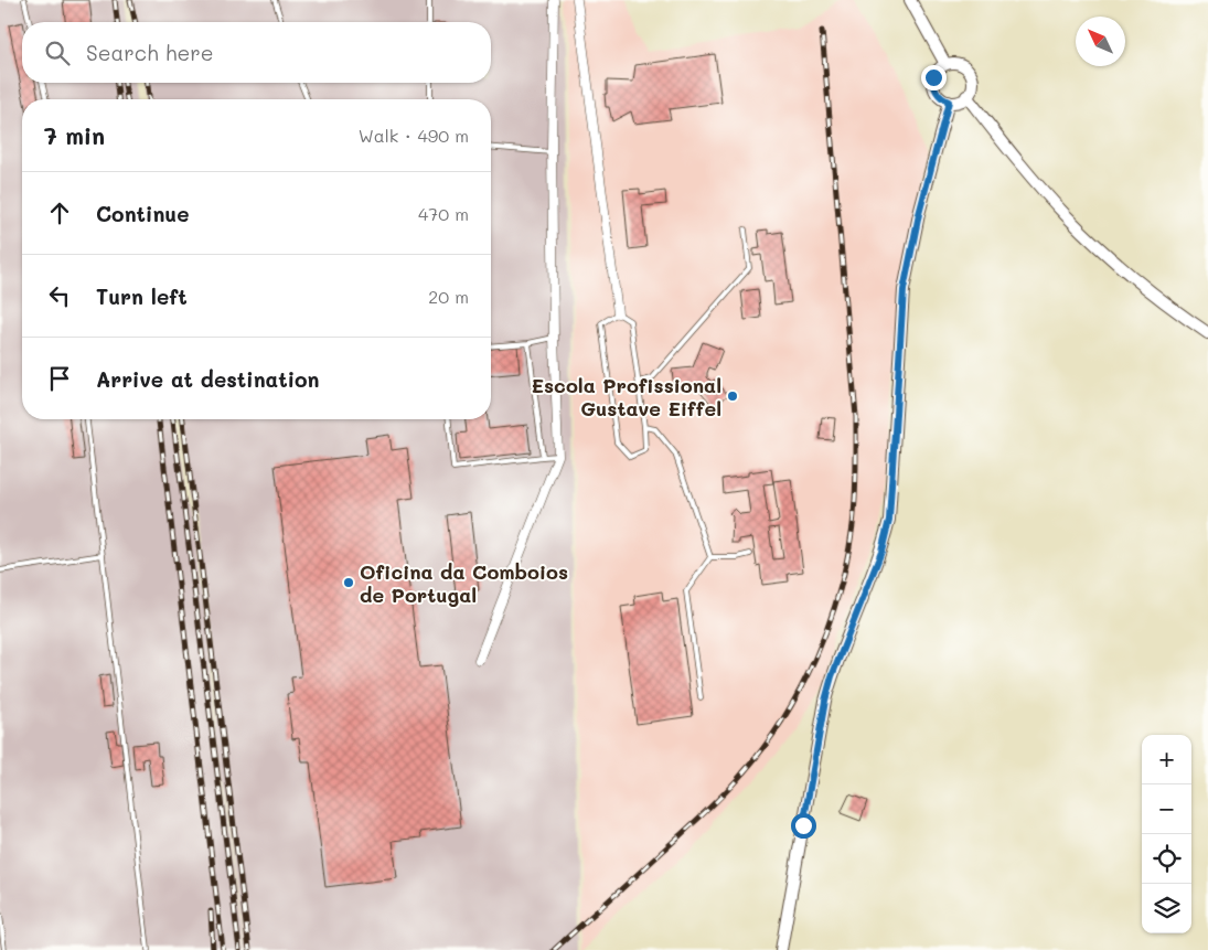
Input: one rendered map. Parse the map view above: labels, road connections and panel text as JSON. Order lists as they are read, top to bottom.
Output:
{
  "places": ["Escola Profissional Gustave Eiffel", "Oficina da Comboios de Portugal"],
  "north": "top left",
  "page": {
    "search": "Search here",
    "heading": ["7 min", "Walk · 490 m"],
    "list": [
      ["Continue", "470 m"],
      ["Turn left", "20 m"],
      "Arrive at destination"
    ],
    "map_buttons": ["+", "−"]
  }
}
